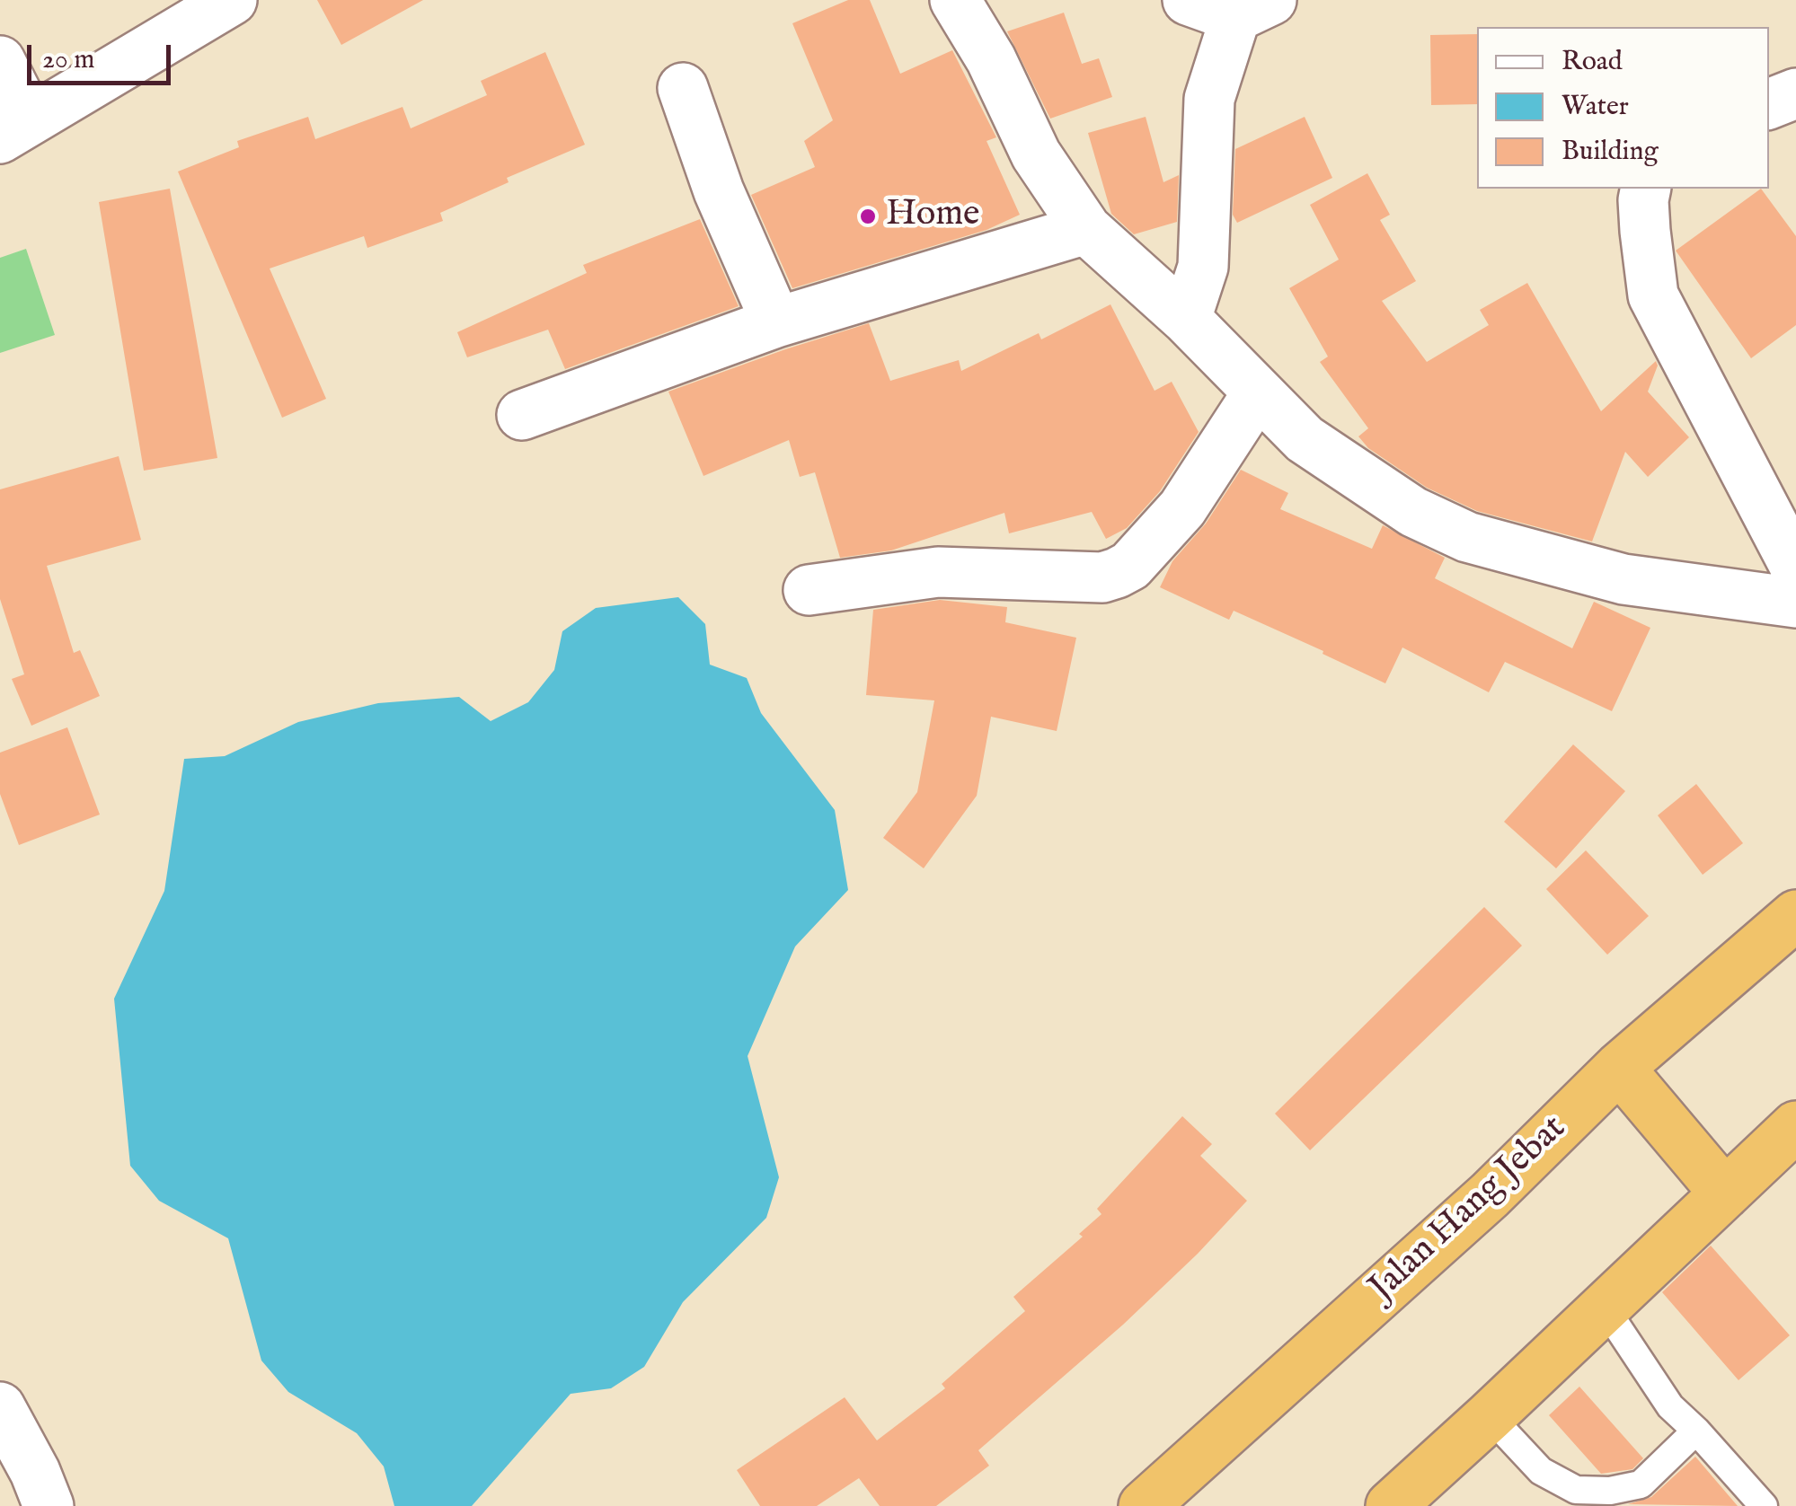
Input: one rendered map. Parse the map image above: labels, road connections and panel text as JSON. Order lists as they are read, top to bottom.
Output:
{
  "streets": {
    "highway": ["Jalan Hang Jebat"]
  },
  "places": ["Home"],
  "legend": ["Road", "Water", "Building"],
  "scale_bar": "20 m"
}
